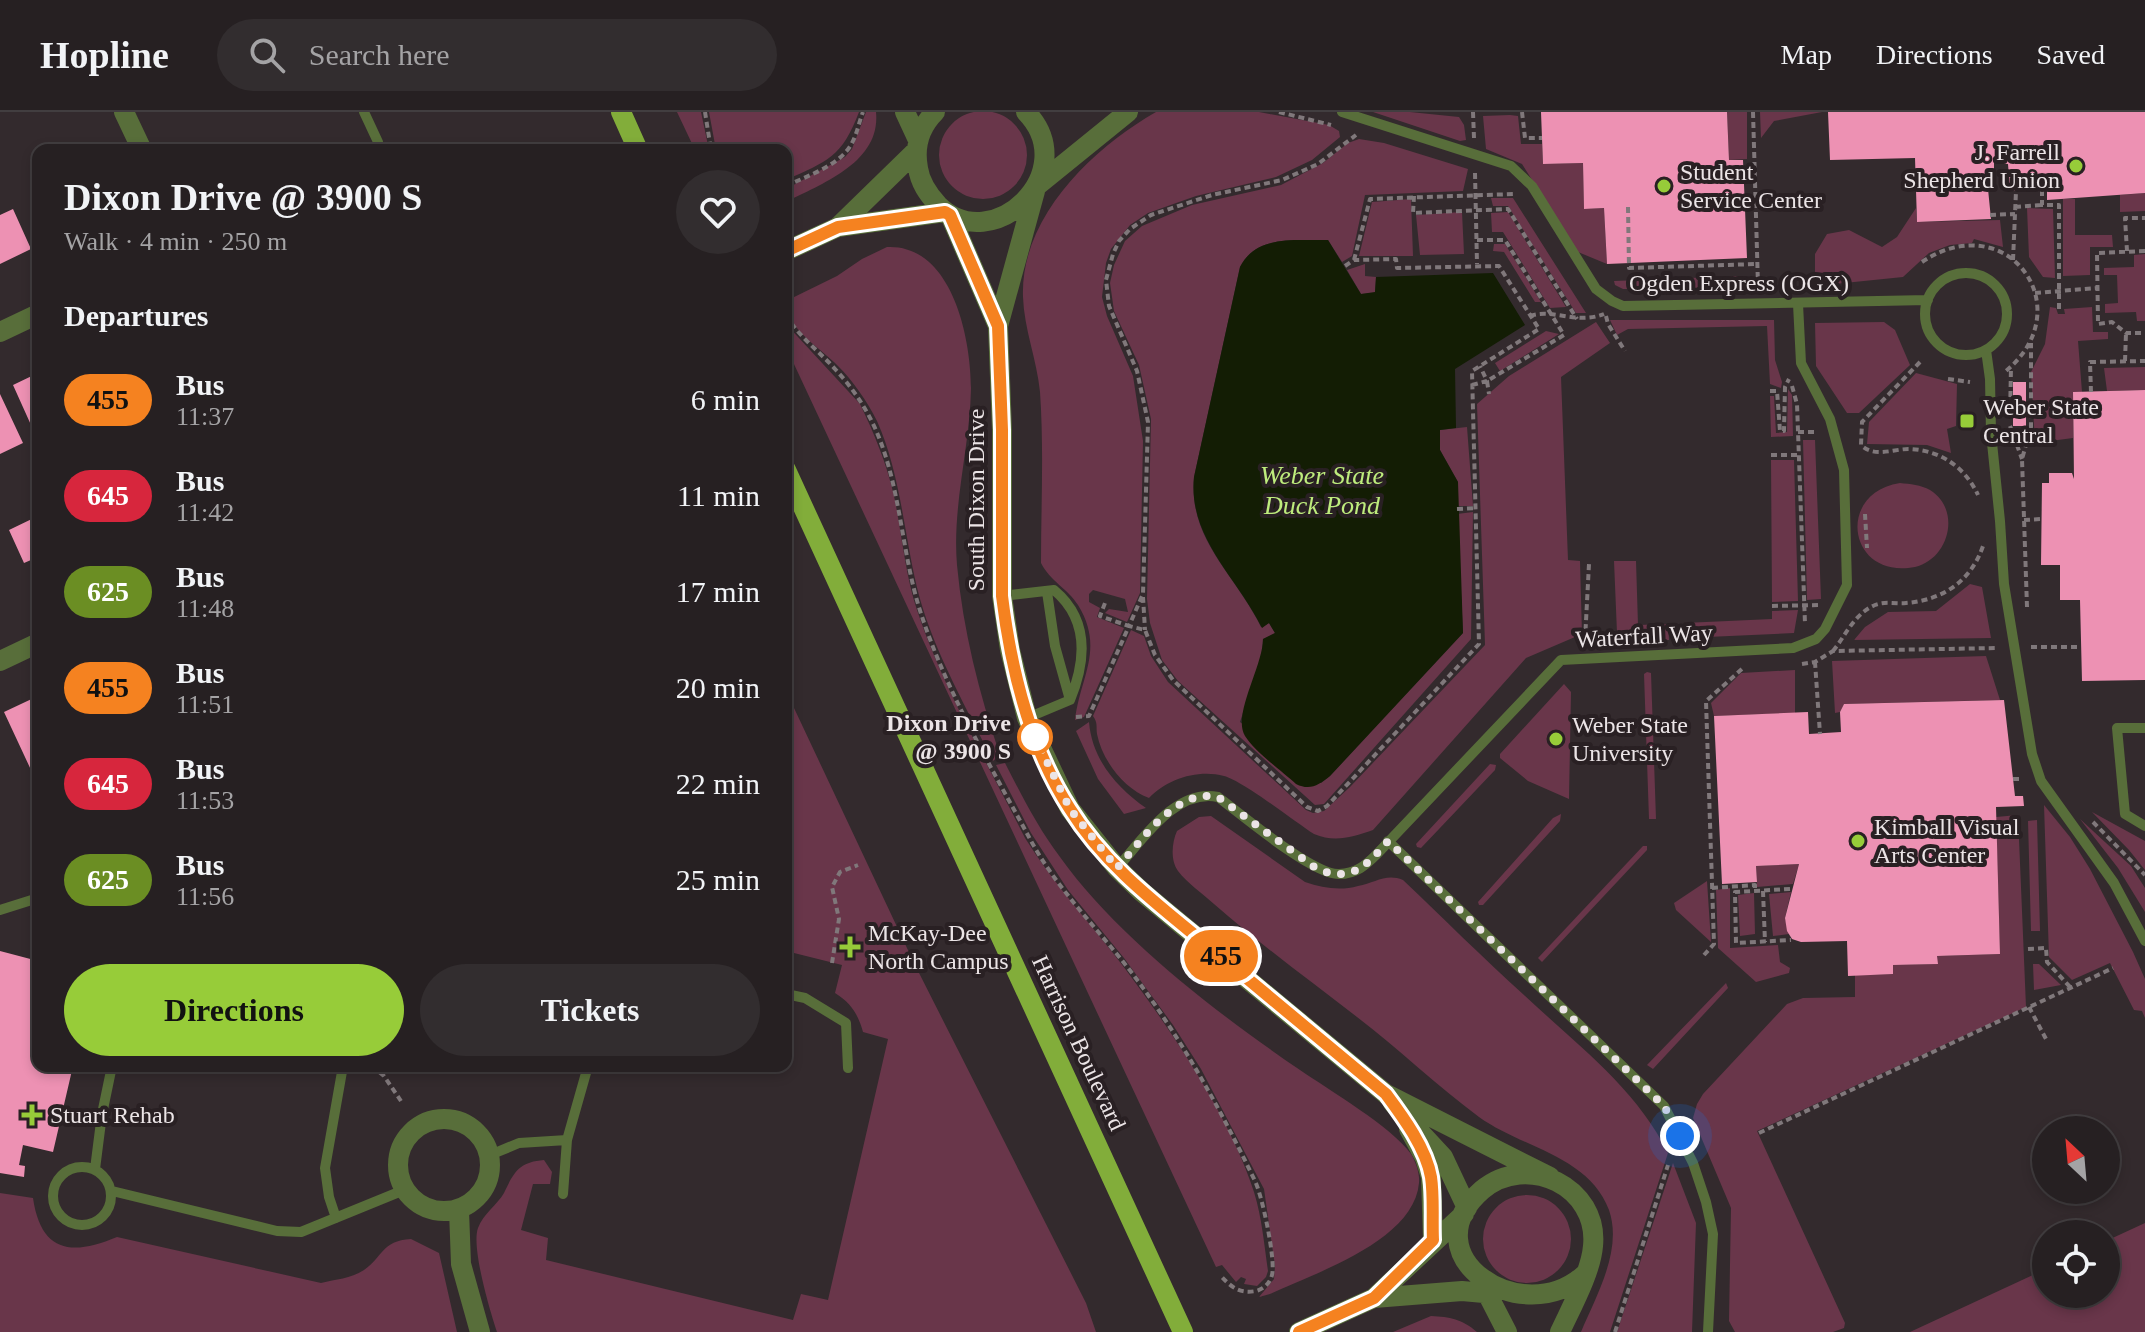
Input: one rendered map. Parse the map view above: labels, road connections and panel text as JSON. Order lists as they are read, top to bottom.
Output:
{
  "streets": {
    "main road": ["Harrison Boulevard"],
    "street": ["South Dixon Drive"],
    "lane": ["Ogden Express (OGX)", "Waterfall Way"]
  },
  "crossings": [
    ["Ogden Express (OGX)", "Waterfall Way"],
    ["South Dixon Drive", "Waterfall Way"]
  ],
  "water": ["Weber State Duck Pond"],
  "places": {
    "other": [
      "J. Farrell Shepherd Union",
      "Student Service Center",
      "Dixon Drive @ 3900 S",
      "Weber State University",
      "Kimball Visual Arts Center"
    ],
    "transit": ["Weber State Central"],
    "health": ["McKay-Dee North Campus", "Stuart Rehab"]
  },
  "lines": ["bus line 455"],
  "north": "top left",
  "page": {
    "header": "Hopline",
    "search": "Search here",
    "nav": ["Map", "Directions", "Saved"],
    "on_map": "455",
    "heading": [
      ["Dixon Drive @ 3900 S", "Walk · 4 min · 250 m"],
      "Departures"
    ],
    "list": [
      {
        "mark": "455",
        "name": "Bus",
        "note": "11:37",
        "value": "6 min"
      },
      {
        "mark": "645",
        "name": "Bus",
        "note": "11:42",
        "value": "11 min"
      },
      {
        "mark": "625",
        "name": "Bus",
        "note": "11:48",
        "value": "17 min"
      },
      {
        "mark": "455",
        "name": "Bus",
        "note": "11:51",
        "value": "20 min"
      },
      {
        "mark": "645",
        "name": "Bus",
        "note": "11:53",
        "value": "22 min"
      },
      {
        "mark": "625",
        "name": "Bus",
        "note": "11:56",
        "value": "25 min"
      }
    ],
    "buttons": ["Directions", "Tickets"]
  }
}
